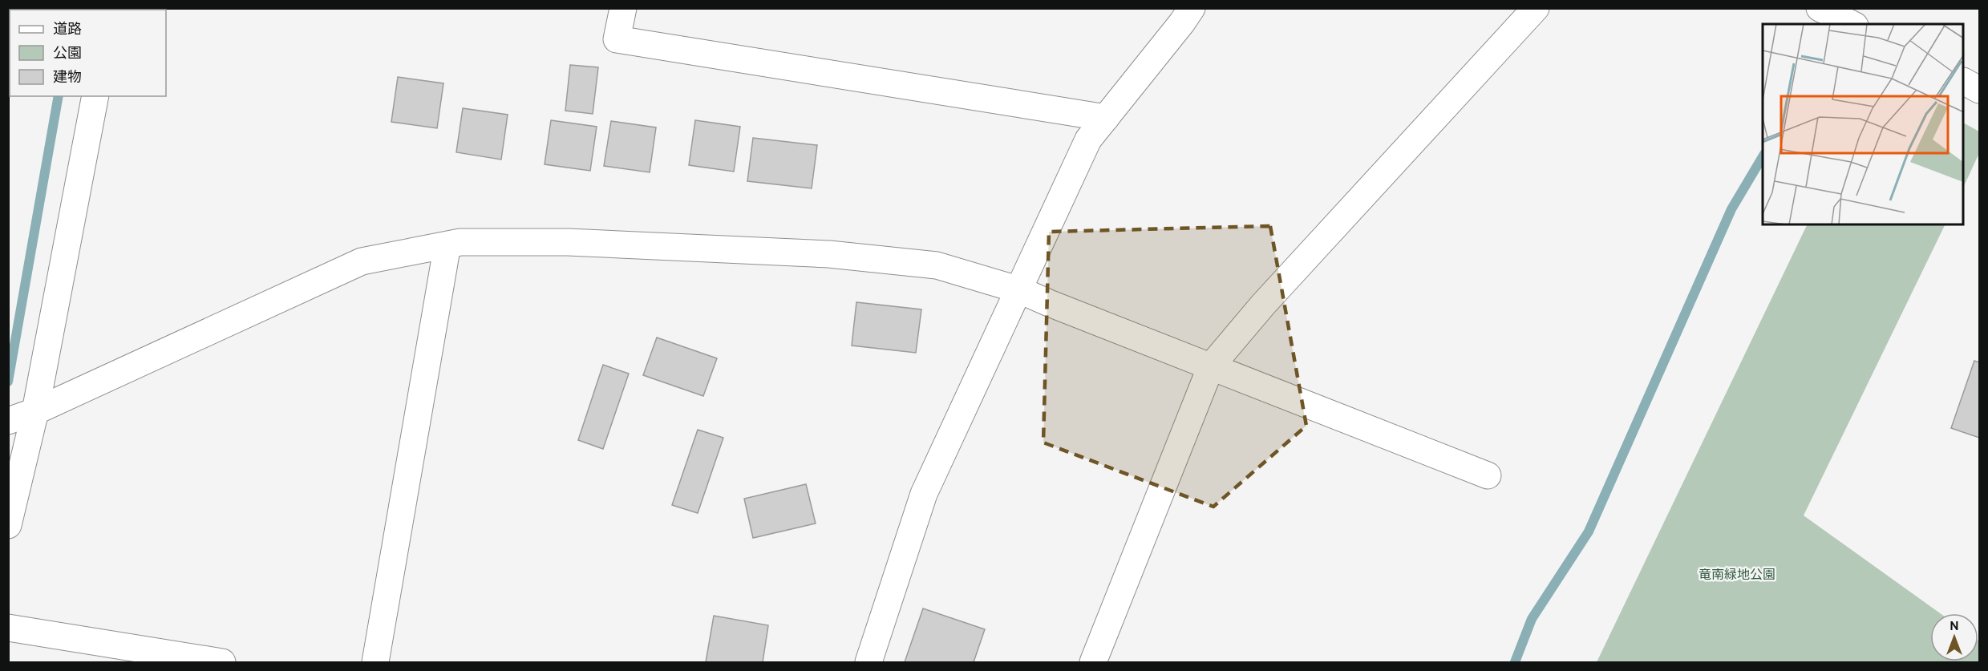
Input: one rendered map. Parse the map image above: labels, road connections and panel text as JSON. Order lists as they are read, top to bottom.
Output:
{
  "parks": ["竜南緑地公園"],
  "legend": ["道路", "公園", "建物"],
  "north": "top"
}
